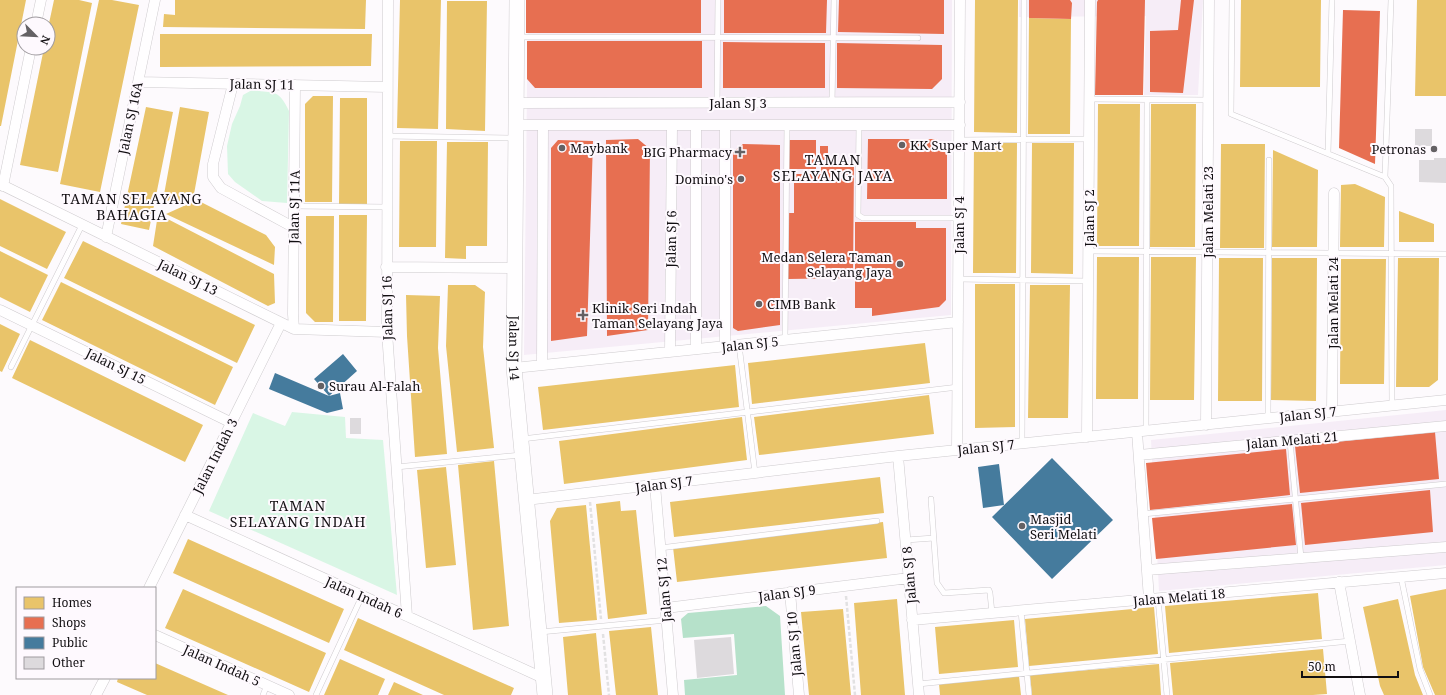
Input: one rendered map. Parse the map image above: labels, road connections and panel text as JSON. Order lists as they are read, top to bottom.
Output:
{
  "streets": {
    "street": [
      "Jalan SJ 11",
      "Jalan SJ 3",
      "Jalan SJ 16A",
      "Jalan SJ 11A",
      "Jalan Melati 23",
      "Jalan SJ 2",
      "Jalan SJ 4",
      "Jalan SJ 6",
      "Jalan SJ 13",
      "Jalan Melati 24",
      "Jalan SJ 16",
      "Jalan SJ 5",
      "Jalan SJ 14",
      "Jalan SJ 15",
      "Jalan SJ 7",
      "Jalan Melati 21",
      "Jalan Indah 3",
      "Jalan SJ 8",
      "Jalan SJ 12",
      "Jalan SJ 9",
      "Jalan Indah 6",
      "Jalan Melati 18",
      "Jalan SJ 10",
      "Jalan Indah 5"
    ]
  },
  "crossings": [
    ["Jalan SJ 11", "Jalan SJ 16A"],
    ["Jalan SJ 11", "Jalan SJ 11A"],
    ["Jalan SJ 11", "Jalan SJ 16"],
    ["Jalan SJ 3", "Jalan SJ 4"],
    ["Jalan SJ 3", "Jalan SJ 6"],
    ["Jalan SJ 3", "Jalan SJ 14"],
    ["Jalan SJ 16A", "Jalan SJ 13"],
    ["Jalan SJ 11A", "Jalan SJ 13"],
    ["Jalan Melati 23", "Jalan SJ 7"],
    ["Jalan SJ 2", "Jalan SJ 7"],
    ["Jalan SJ 4", "Jalan SJ 5"],
    ["Jalan SJ 4", "Jalan SJ 7"],
    ["Jalan SJ 6", "Jalan SJ 5"],
    ["Jalan SJ 13", "Jalan SJ 16"],
    ["Jalan SJ 13", "Jalan Indah 3"],
    ["Jalan Melati 24", "Jalan SJ 7"],
    ["Jalan SJ 16", "Jalan Indah 6"],
    ["Jalan SJ 5", "Jalan SJ 14"],
    ["Jalan SJ 14", "Jalan SJ 7"],
    ["Jalan SJ 14", "Jalan Indah 6"],
    ["Jalan SJ 15", "Jalan Indah 3"],
    ["Jalan SJ 7", "Jalan SJ 8"],
    ["Jalan SJ 7", "Jalan SJ 12"],
    ["Jalan Indah 3", "Jalan Indah 6"],
    ["Jalan SJ 8", "Jalan SJ 9"],
    ["Jalan SJ 8", "Jalan Melati 18"],
    ["Jalan SJ 12", "Jalan SJ 9"],
    ["Jalan SJ 9", "Jalan SJ 10"]
  ],
  "districts": ["TAMAN SELAYANG JAYA", "TAMAN SELAYANG BAHAGIA", "TAMAN SELAYANG INDAH"],
  "places": {
    "other": [
      "KK Super Mart",
      "Maybank",
      "Petronas",
      "Domino's",
      "Medan Selera Taman Selayang Jaya",
      "CIMB Bank",
      "Surau Al-Falah",
      "Masjid Seri Melati"
    ],
    "health": ["BIG Pharmacy", "Klinik Seri Indah Taman Selayang Jaya"]
  },
  "legend": [
    "Homes",
    "Shops",
    "Public",
    "Other"
  ],
  "scale_bar": "50 m",
  "north": "bottom right"
}
